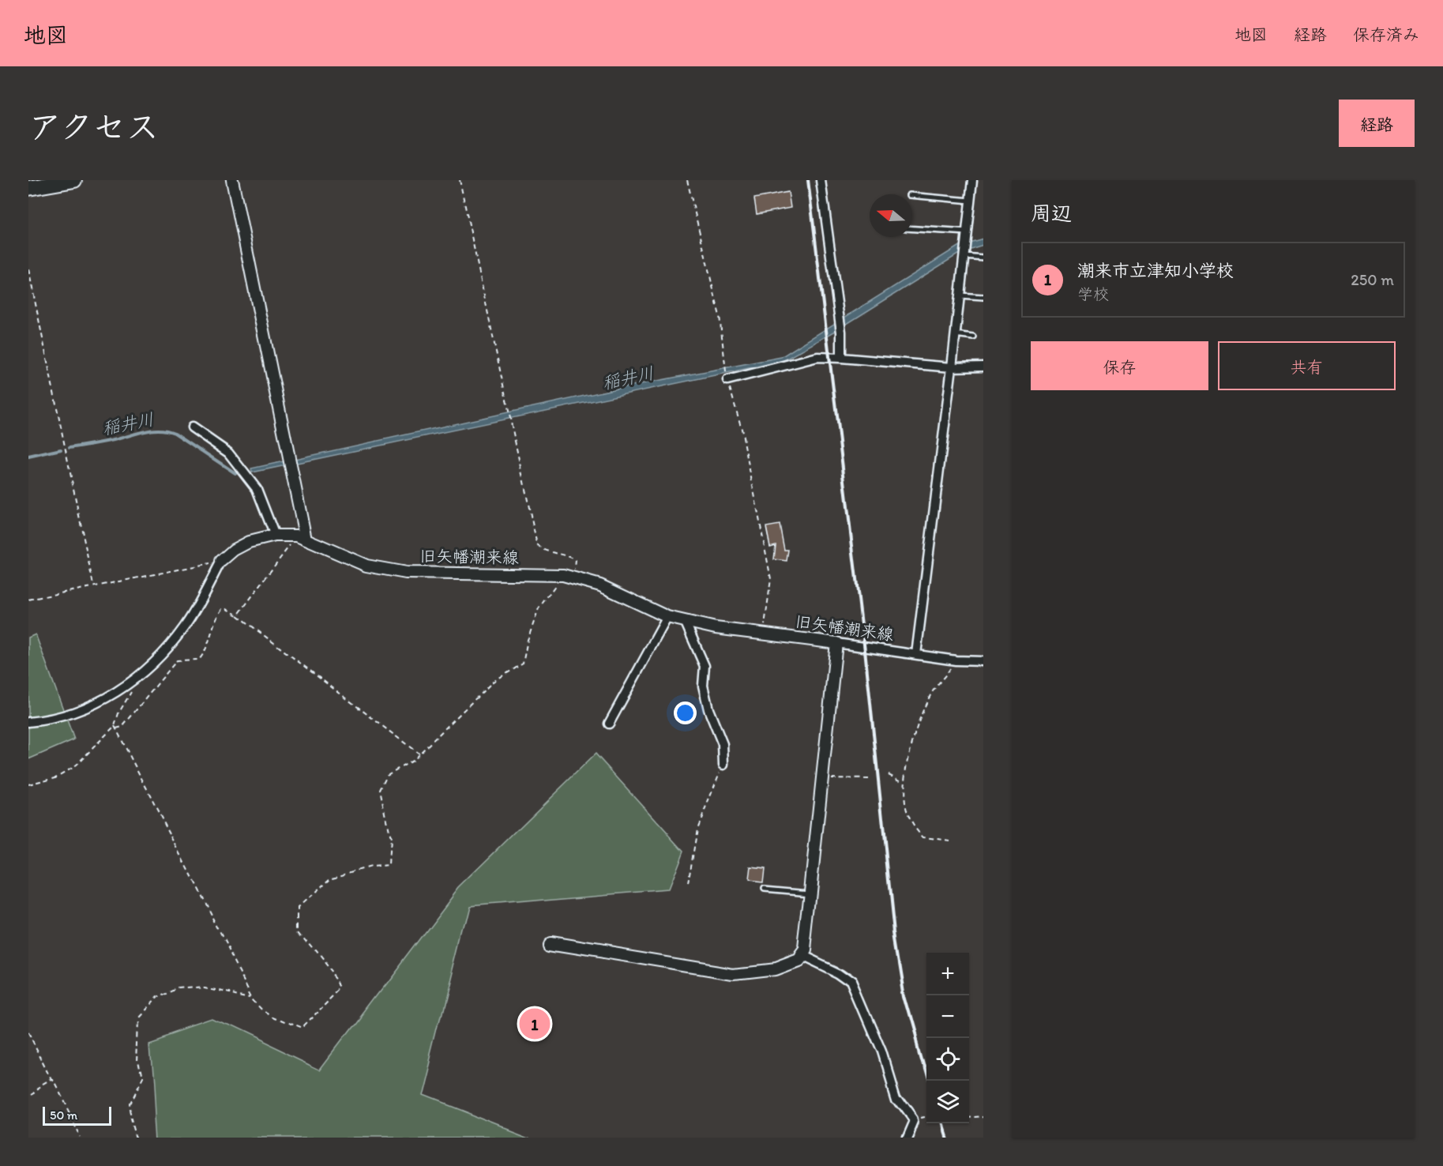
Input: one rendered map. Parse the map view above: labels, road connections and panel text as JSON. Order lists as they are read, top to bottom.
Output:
{
  "streets": {
    "street": ["旧矢幡潮来線"]
  },
  "water": ["稲井川"],
  "scale_bar": "50 m",
  "north": "left",
  "page": {
    "header": "地図",
    "nav": ["地図", "経路", "保存済み"],
    "title": "アクセス",
    "buttons": [
      "経路",
      ["保存", "共有"]
    ],
    "heading": "周辺",
    "list": [
      {
        "mark": "1",
        "name": "潮来市立津知小学校",
        "note": "学校",
        "value": "250 m"
      }
    ],
    "map_buttons": ["+", "−"],
    "pins": "1",
    "scale": "50 m"
  }
}
